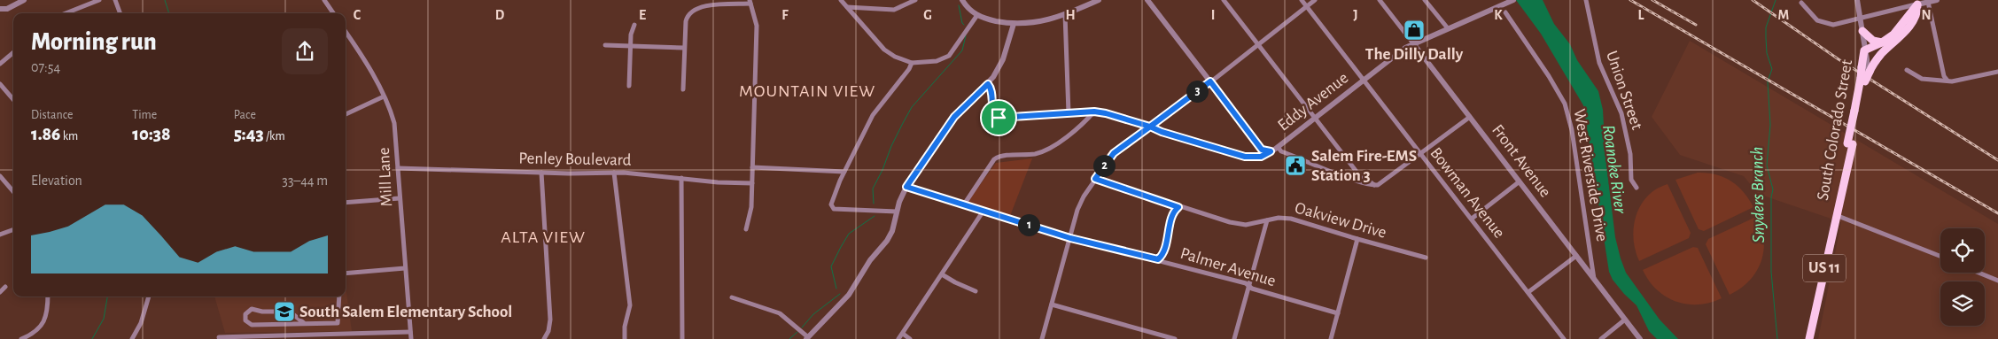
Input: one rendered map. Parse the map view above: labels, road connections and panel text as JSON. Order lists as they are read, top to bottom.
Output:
{
  "streets": {
    "main road": ["South Colorado Street", "US 11"],
    "street": [
      "Union Street",
      "Eddy Avenue",
      "Penley Boulevard",
      "Front Avenue",
      "West Riverside Drive",
      "Mill Lane",
      "Bowman Avenue",
      "Oakview Drive",
      "Palmer Avenue"
    ]
  },
  "crossings": [
    ["Eddy Avenue", "Front Avenue"],
    ["Eddy Avenue", "Bowman Avenue"],
    ["South Colorado Street", "US 11"],
    ["Penley Boulevard", "Mill Lane"],
    ["Front Avenue", "West Riverside Drive"]
  ],
  "districts": ["MOUNTAIN VIEW", "ALTA VIEW"],
  "water": ["Roanoke River", "Snyders Branch"],
  "places": {
    "shop": ["The Dilly Dally"],
    "public building": ["Salem Fire-EMS Station 3"],
    "school or university": ["South Salem Elementary School"]
  },
  "page": {
    "heading": ["Morning run", "07:54"],
    "pins": ["3", "2", "1"],
    "stats": [
      ["Distance", "1.86 km"],
      ["Time", "10:38"],
      ["Pace", "5:43 /km"]
    ],
    "chart": ["Elevation", "33–44 m"]
  },
  "grid": {
    "columns": [
      "C",
      "D",
      "E",
      "F",
      "G",
      "H",
      "I",
      "J",
      "K",
      "L",
      "M",
      "N"
    ]
  }
}
